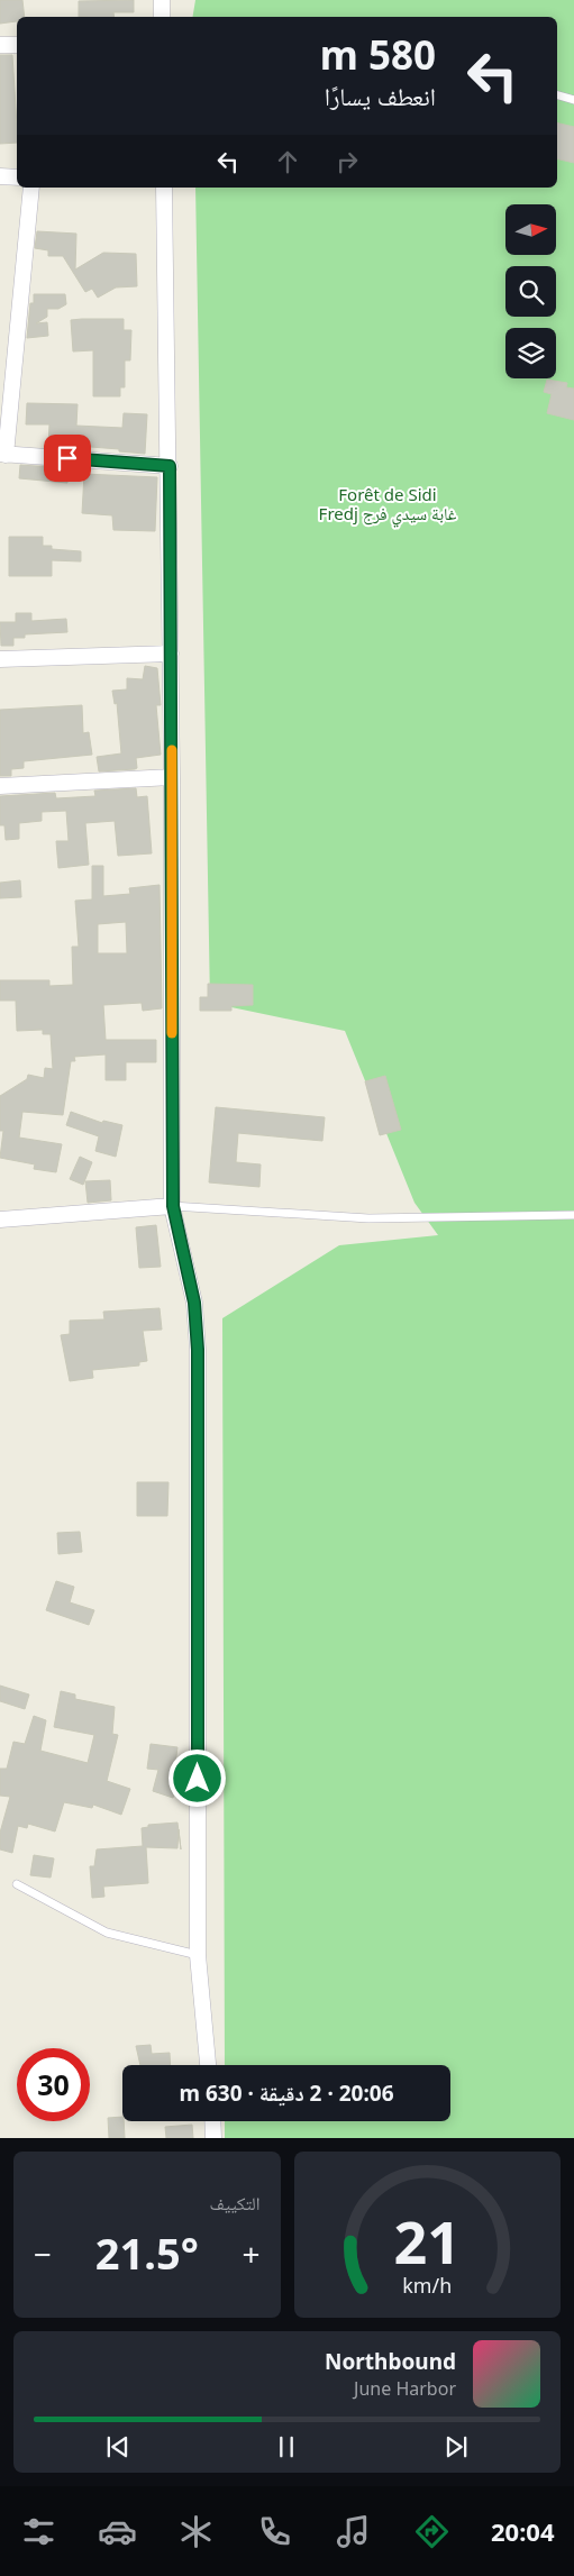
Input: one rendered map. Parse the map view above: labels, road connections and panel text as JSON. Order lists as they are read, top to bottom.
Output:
{
  "parks": ["Forêt de Sidi Fredj غابة سيدي فرج"],
  "north": "right",
  "page": {
    "turn": ["580 m", "انعطف يسارًا"],
    "limit": "30",
    "trip": "20:06 · 2 دقيقة · 630 m",
    "tile": "التكييف",
    "heat": ["−", "21.5°", "+"],
    "song": ["Northbound", "June Harbor"],
    "tabs": "20:04",
    "gauge": ["21", "km/h"]
  }
}
